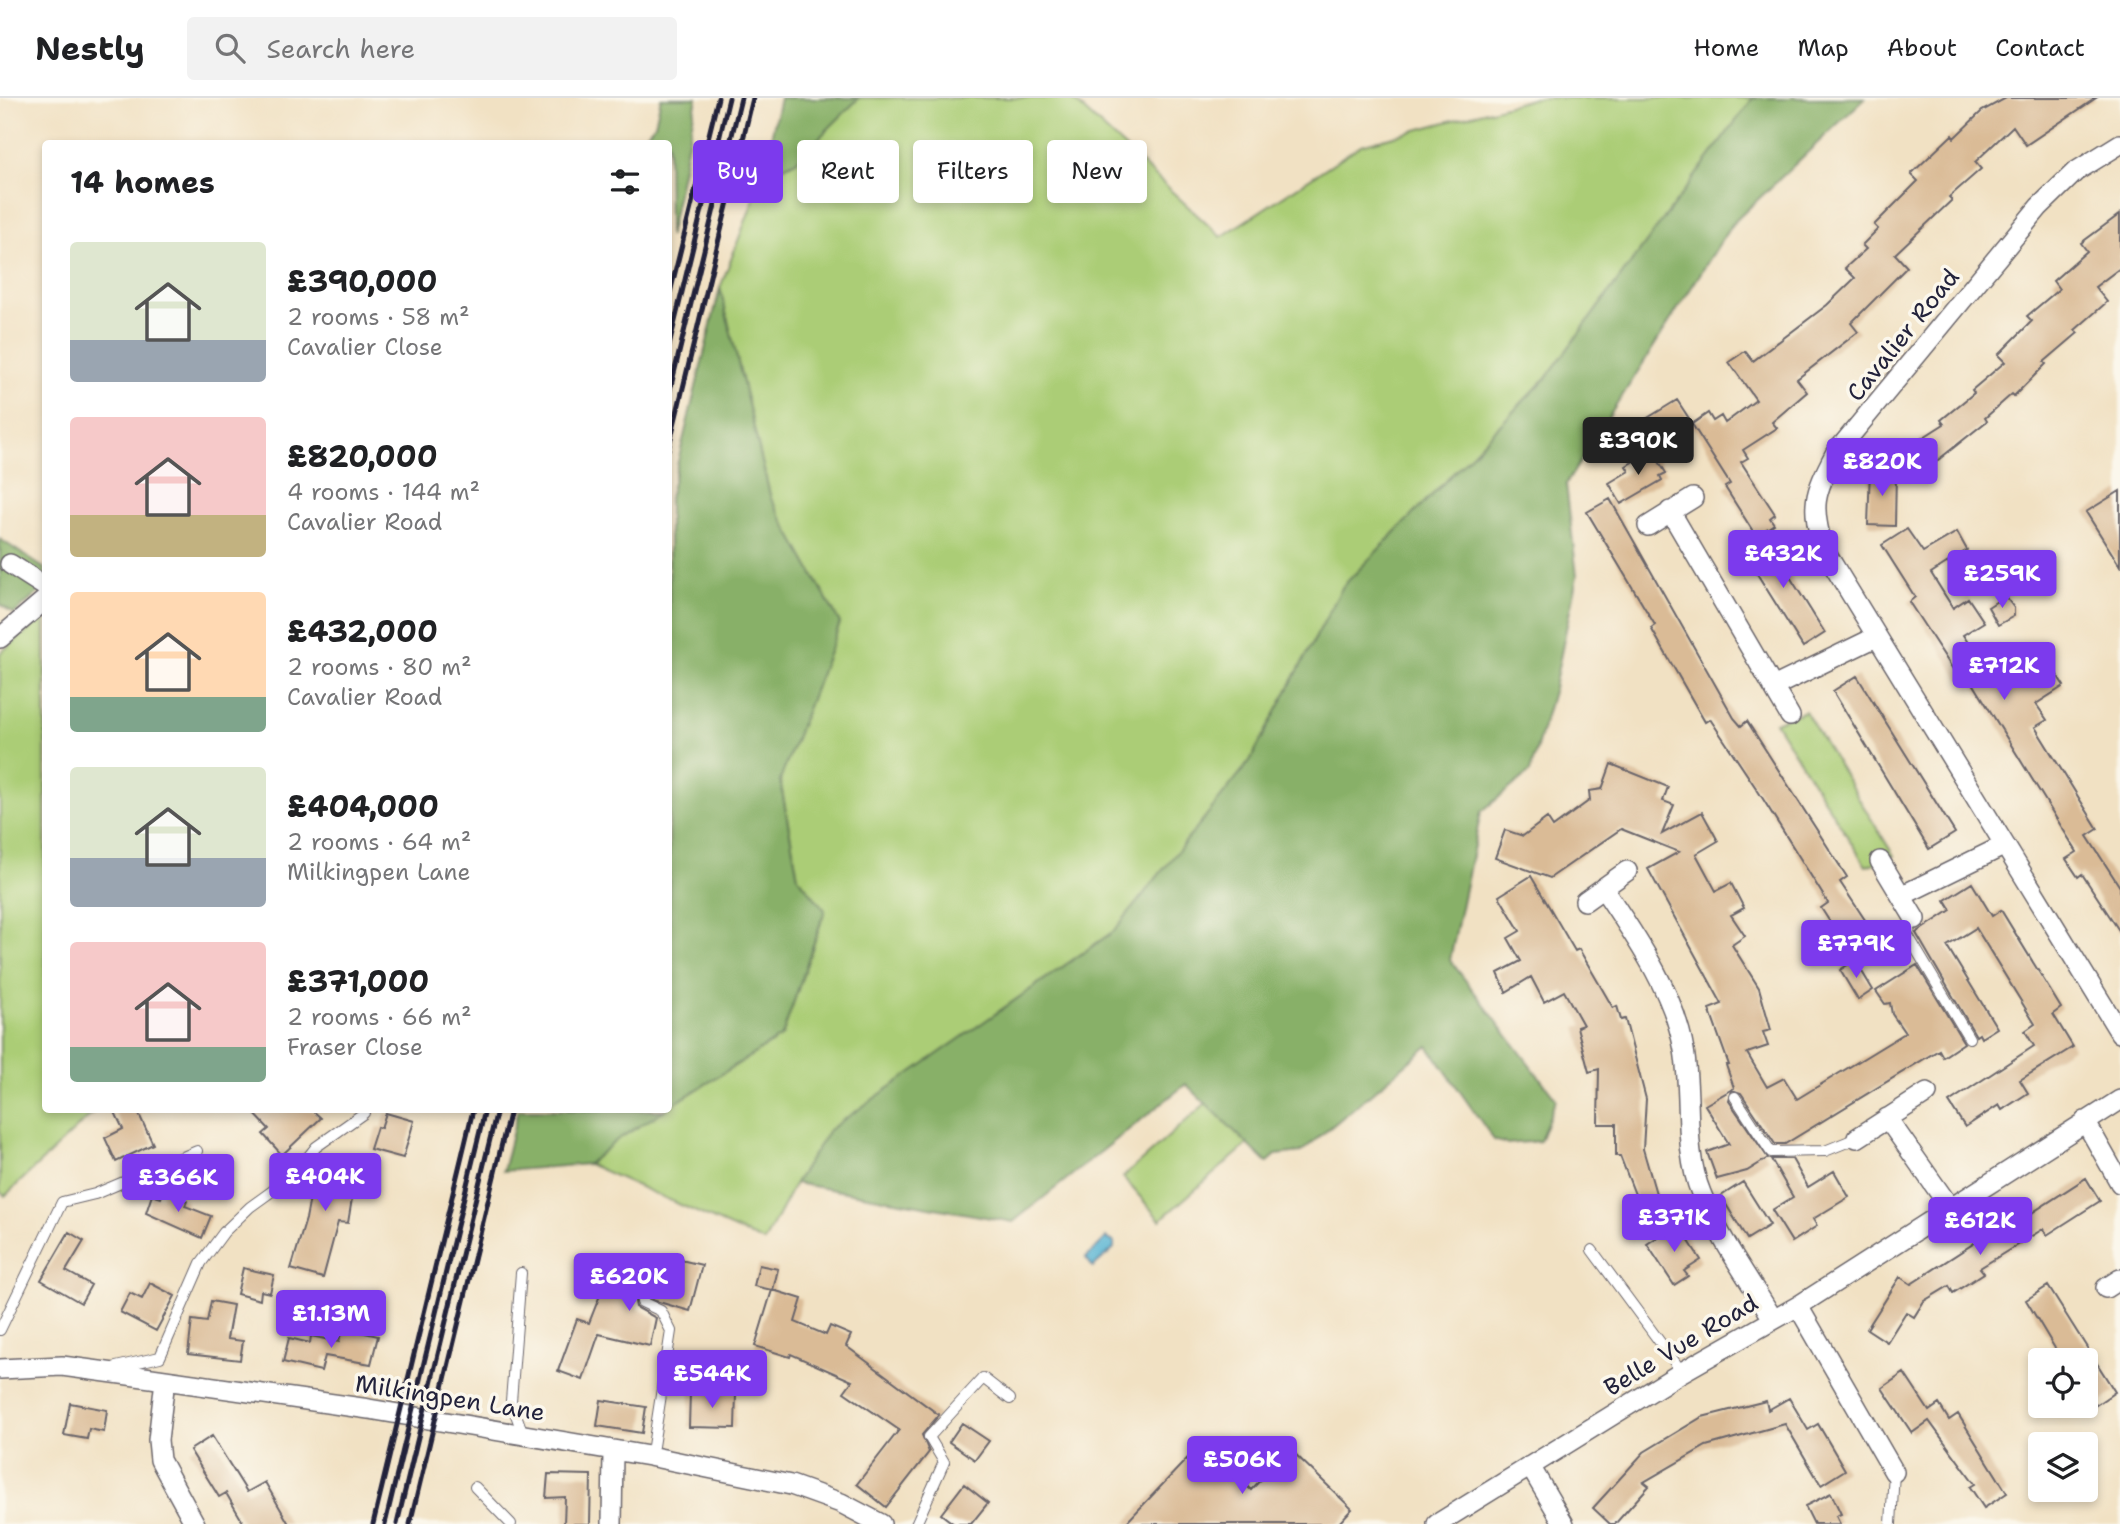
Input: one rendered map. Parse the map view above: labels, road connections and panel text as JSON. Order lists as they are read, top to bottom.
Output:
{
  "streets": {
    "street": ["Cavalier Road", "Belle Vue Road", "Milkingpen Lane"]
  },
  "page": {
    "header": "Nestly",
    "search": "Search here",
    "nav": [
      "Home",
      "Map",
      "About",
      "Contact"
    ],
    "chip": [
      "Buy",
      "Rent",
      "Filters",
      "New"
    ],
    "heading": "14 homes",
    "list": [
      {
        "name": "£390,000",
        "note": "2 rooms · 58 m² · Cavalier Close"
      },
      {
        "name": "£820,000",
        "note": "4 rooms · 144 m² · Cavalier Road"
      },
      {
        "name": "£432,000",
        "note": "2 rooms · 80 m² · Cavalier Road"
      },
      {
        "name": "£404,000",
        "note": "2 rooms · 64 m² · Milkingpen Lane"
      },
      {
        "name": "£371,000",
        "note": "2 rooms · 66 m² · Fraser Close"
      }
    ],
    "price": [
      "£390K",
      "£820K",
      "£432K",
      "£259K",
      "£712K",
      "£779K",
      "£404K",
      "£366K",
      "£371K",
      "£612K",
      "£620K",
      "£1.13M",
      "£544K",
      "£506K"
    ]
  }
}
